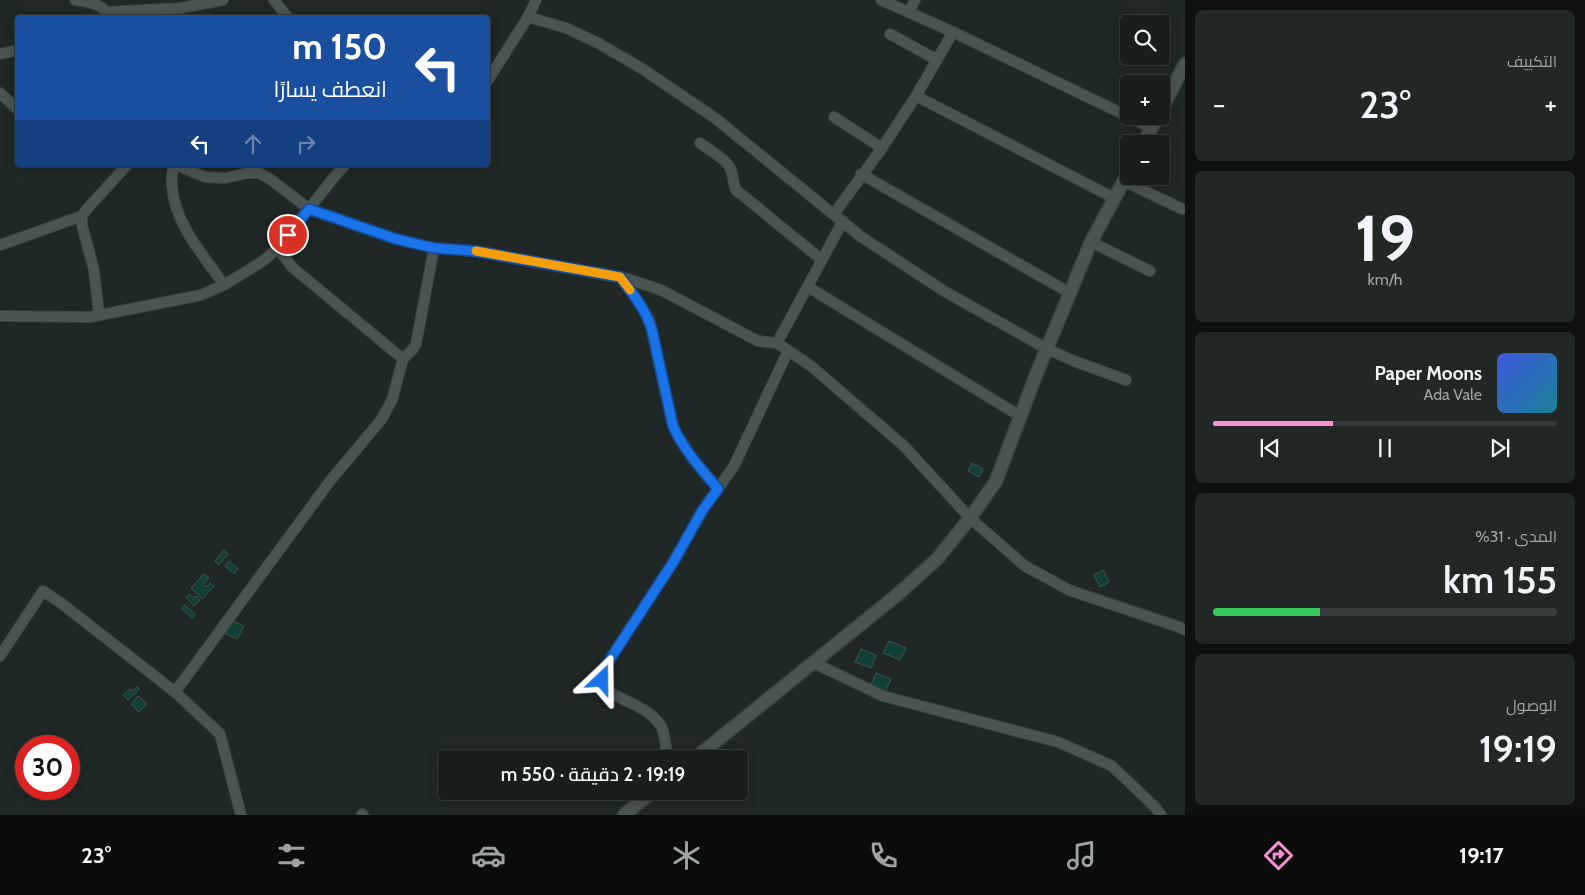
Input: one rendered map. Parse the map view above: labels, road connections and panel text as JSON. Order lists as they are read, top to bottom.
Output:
{
  "page": {
    "tile": [
      "التكييف",
      ["19", "km/h"],
      ["المدى · 31%", "155 km"],
      ["الوصول", "19:19"]
    ],
    "map_buttons": ["+", "−"],
    "turn": ["150 m", "انعطف يسارًا"],
    "heat": ["−", "23°", "+"],
    "song": ["Paper Moons", "Ada Vale"],
    "limit": "30",
    "trip": "19:19 · 2 دقيقة · 550 m",
    "tabs": ["19:17", "23°"]
  }
}
